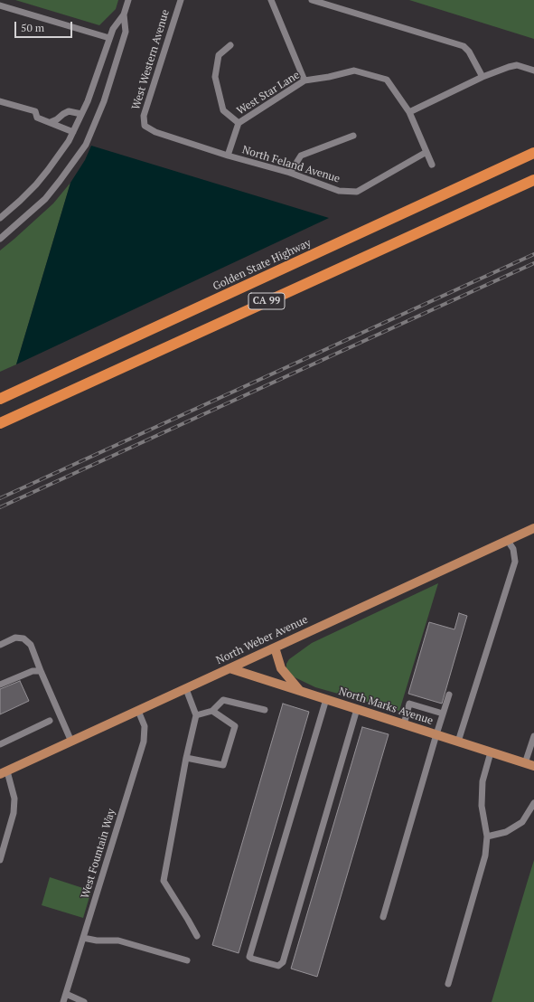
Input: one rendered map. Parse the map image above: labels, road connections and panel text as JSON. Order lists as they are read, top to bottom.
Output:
{
  "streets": {
    "highway": ["Golden State Highway", "CA 99"],
    "main road": ["North Weber Avenue", "North Marks Avenue"],
    "street": [
      "West Western Avenue",
      "West Star Lane",
      "North Feland Avenue",
      "West Fountain Way"
    ]
  },
  "crossings": [
    ["West Western Avenue", "North Feland Avenue"],
    ["West Star Lane", "North Feland Avenue"],
    ["North Weber Avenue", "North Marks Avenue"],
    ["North Weber Avenue", "West Fountain Way"]
  ],
  "scale_bar": "50 m"
}
